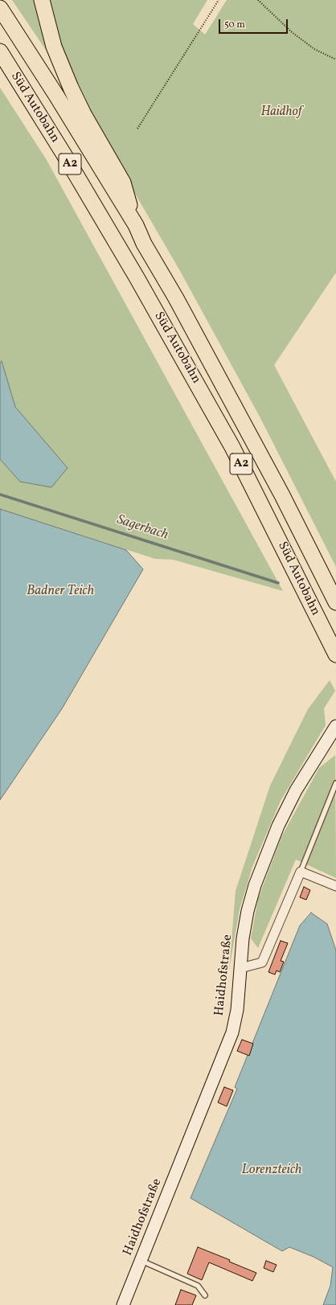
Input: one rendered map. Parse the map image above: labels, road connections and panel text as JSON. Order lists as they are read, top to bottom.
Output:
{
  "streets": {
    "highway": ["Süd Autobahn", "A2"],
    "street": ["Haidhofstraße"]
  },
  "water": ["Sagerbach", "Badner Teich", "Lorenzteich"],
  "parks": ["Haidhof"],
  "scale_bar": "50 m"
}
